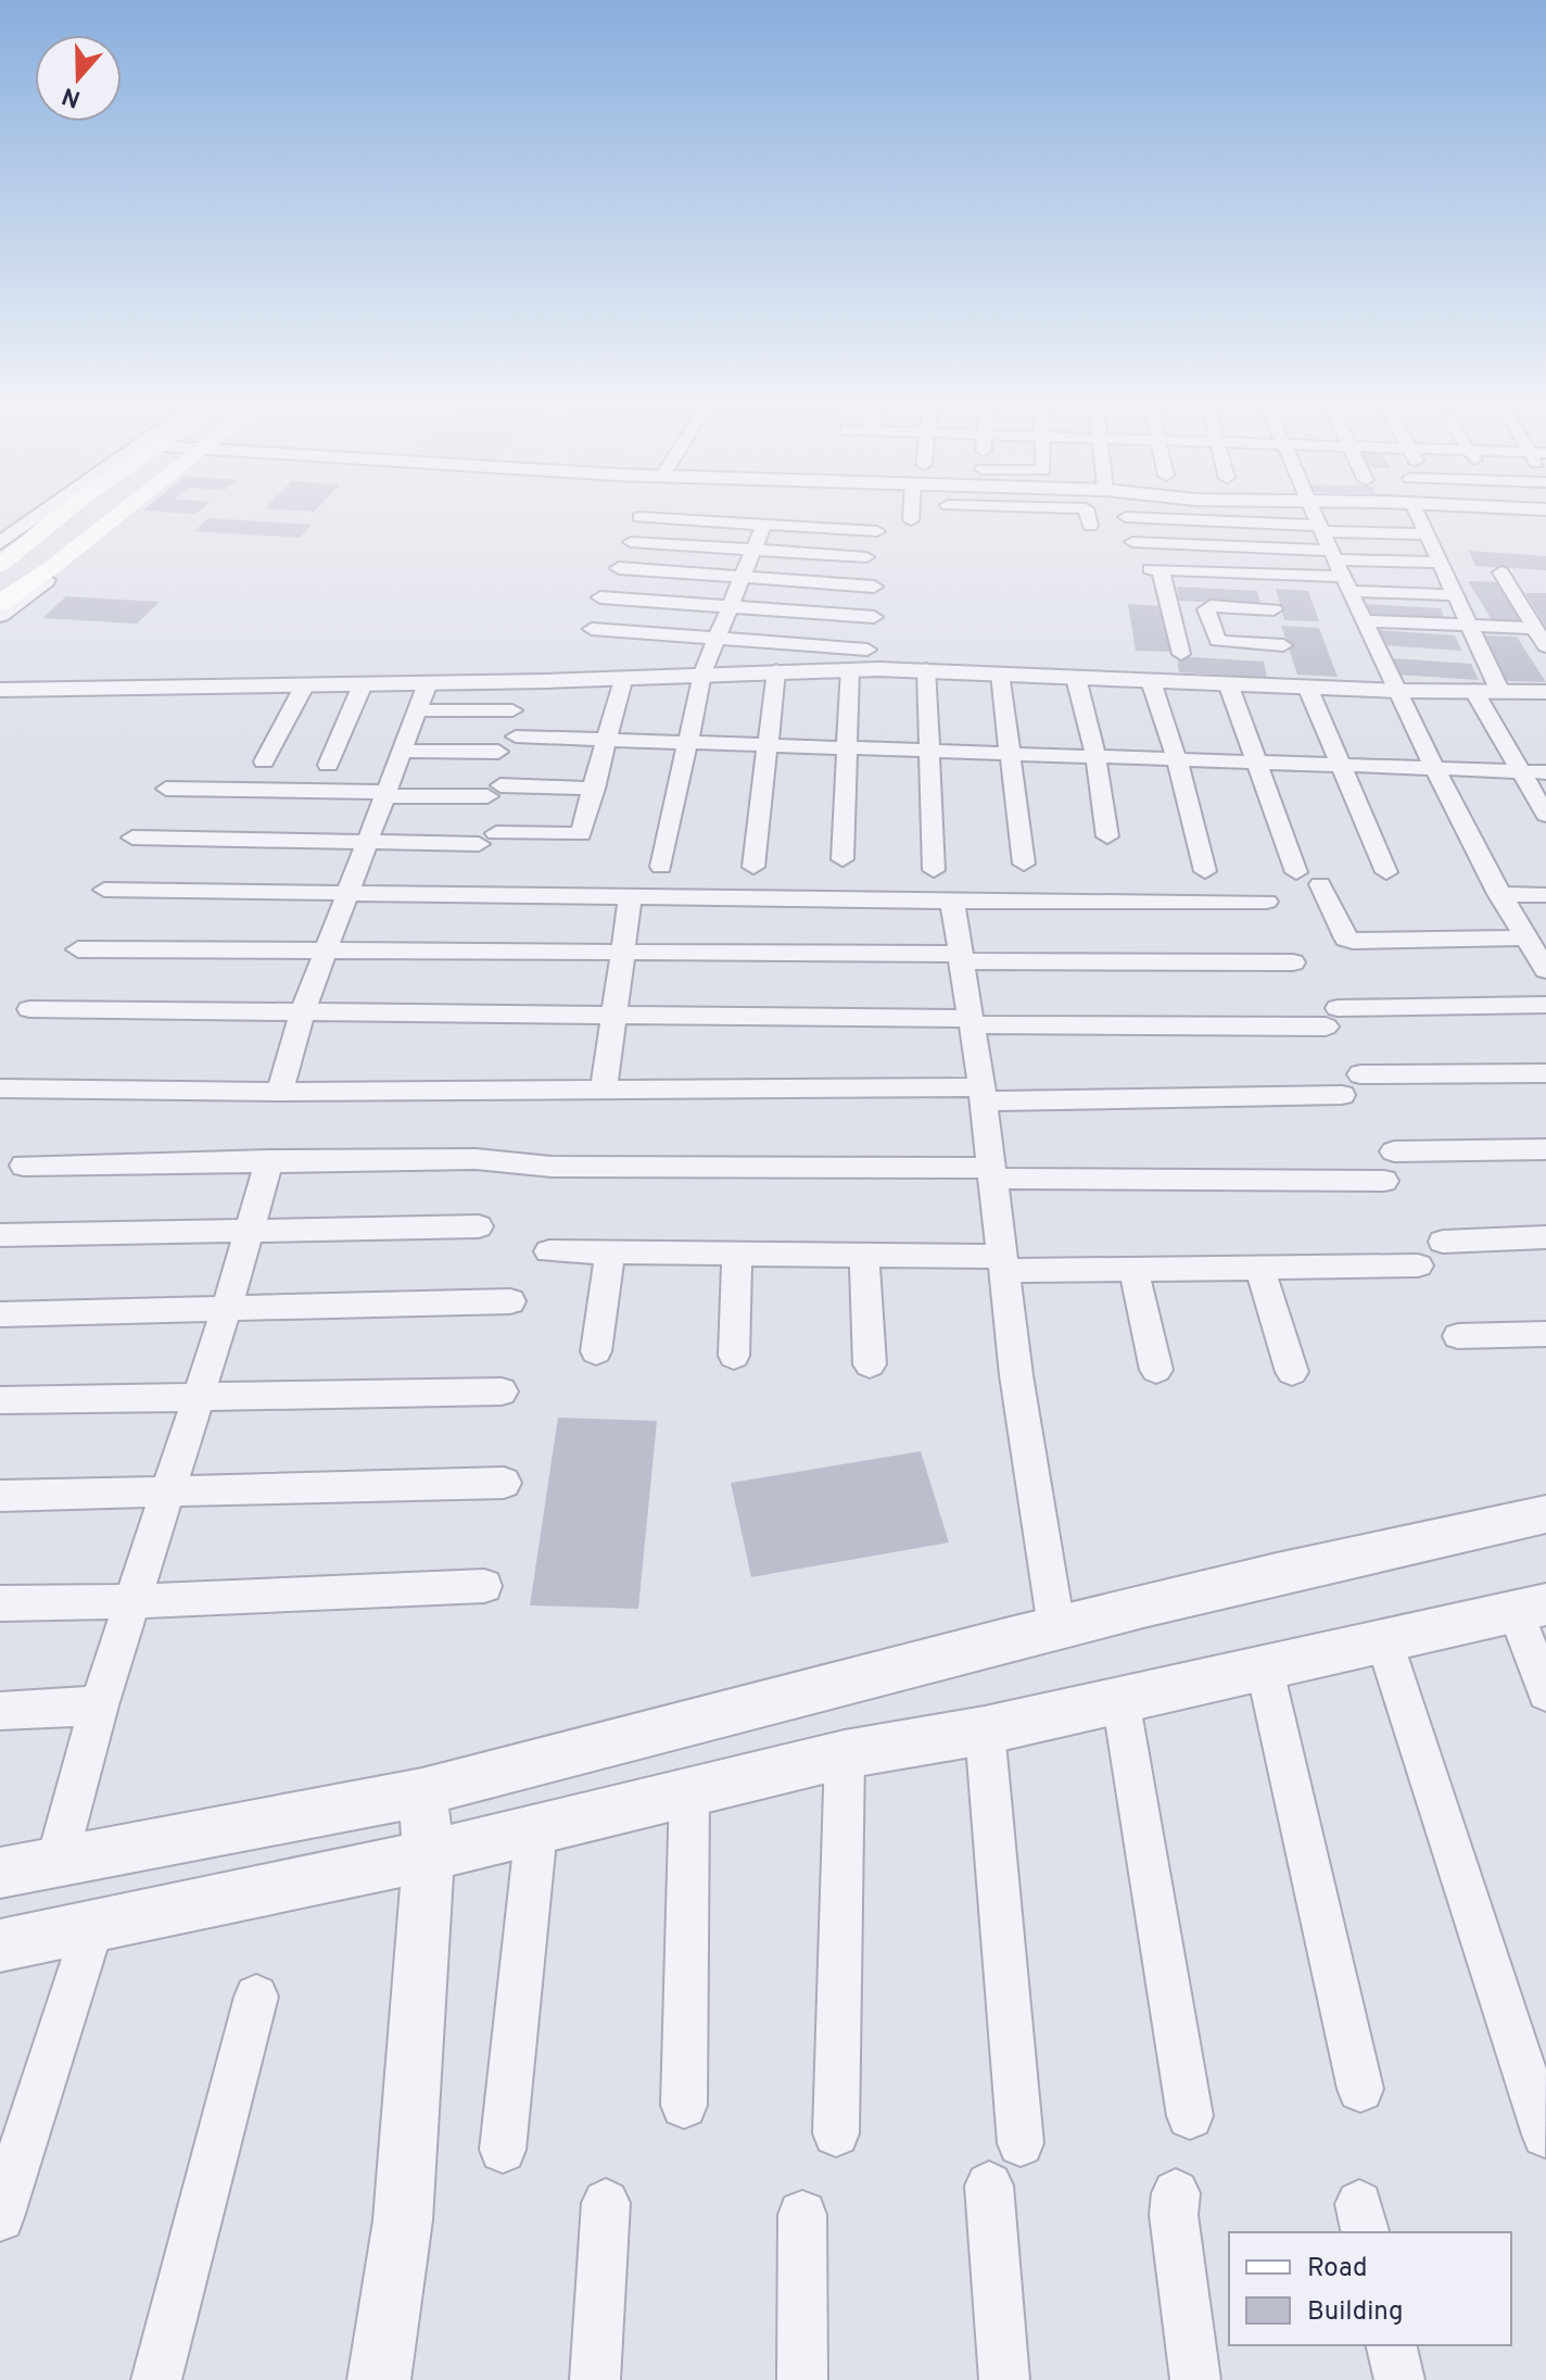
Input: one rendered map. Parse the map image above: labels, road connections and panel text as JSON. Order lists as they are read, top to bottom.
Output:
{
  "legend": ["Road", "Building"],
  "north": "bottom"
}
